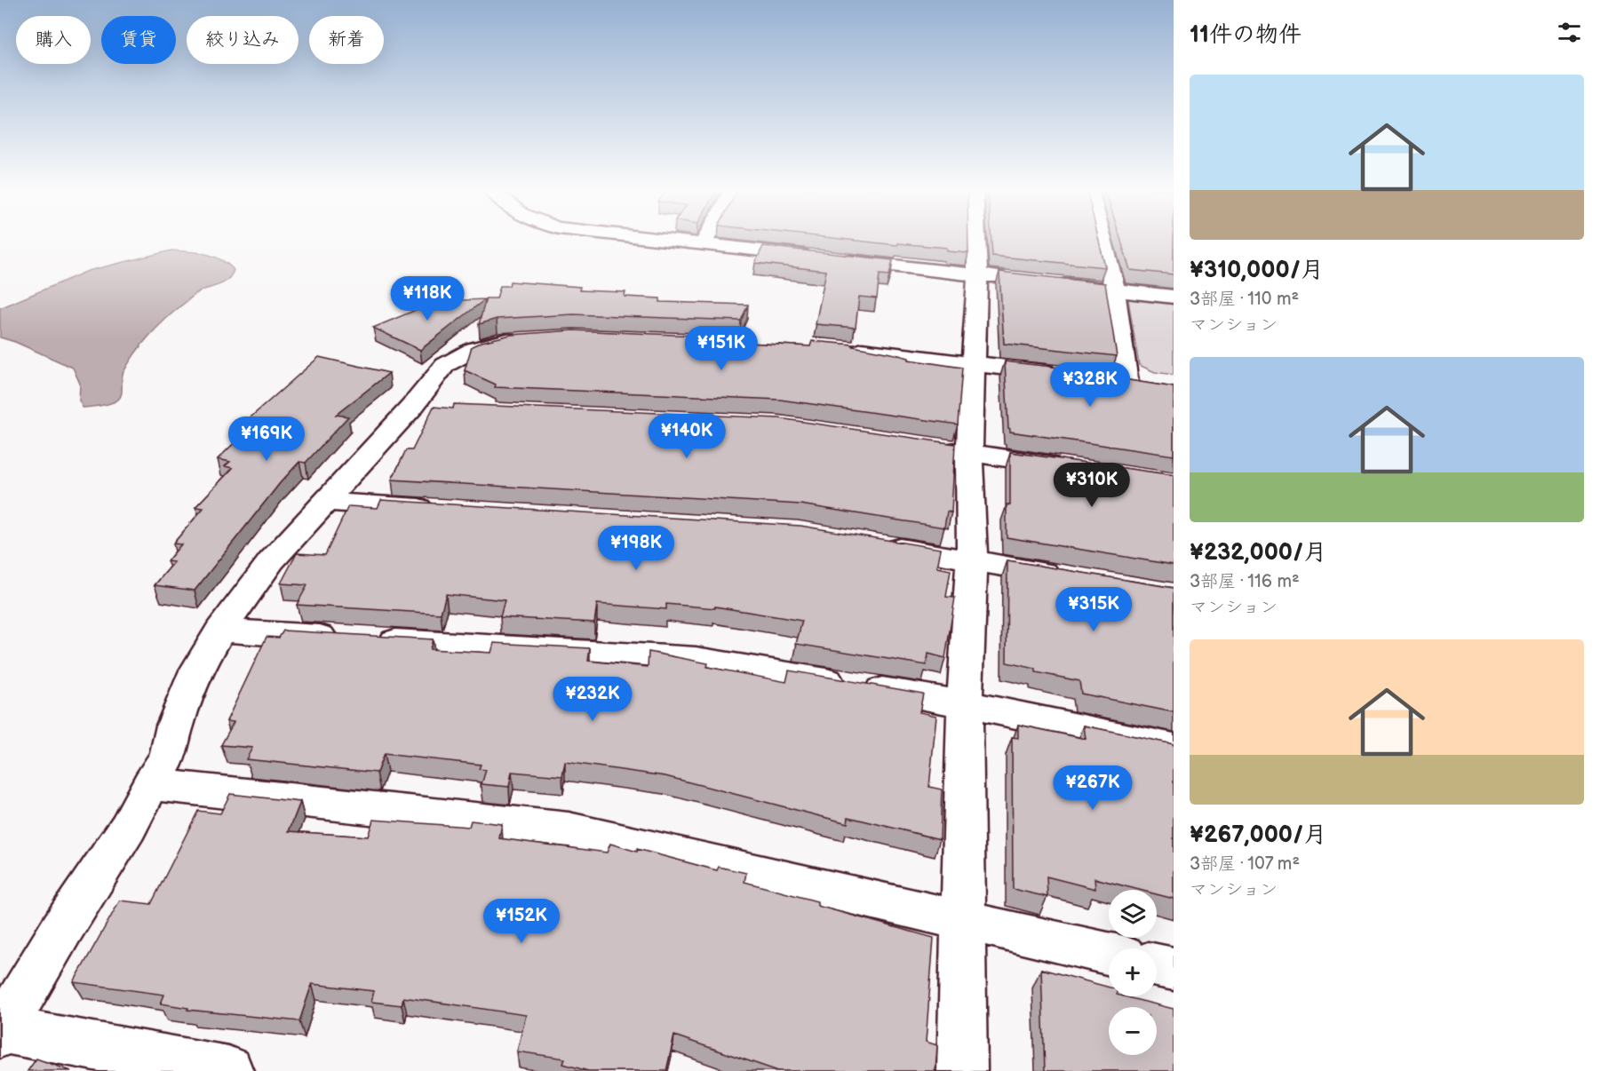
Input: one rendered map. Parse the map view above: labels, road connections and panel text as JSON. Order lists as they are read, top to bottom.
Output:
{
  "page": {
    "heading": "11件の物件",
    "chip": [
      "購入",
      "賃貸",
      "絞り込み",
      "新着"
    ],
    "list": [
      {
        "name": "¥310,000/月",
        "note": "3部屋 · 110 m² · マンション"
      },
      {
        "name": "¥232,000/月",
        "note": "3部屋 · 116 m² · マンション"
      },
      {
        "name": "¥267,000/月",
        "note": "3部屋 · 107 m² · マンション"
      }
    ],
    "price": [
      "¥118K",
      "¥151K",
      "¥328K",
      "¥140K",
      "¥169K",
      "¥310K",
      "¥198K",
      "¥315K",
      "¥232K",
      "¥267K",
      "¥152K"
    ],
    "map_buttons": ["+", "−"]
  }
}
